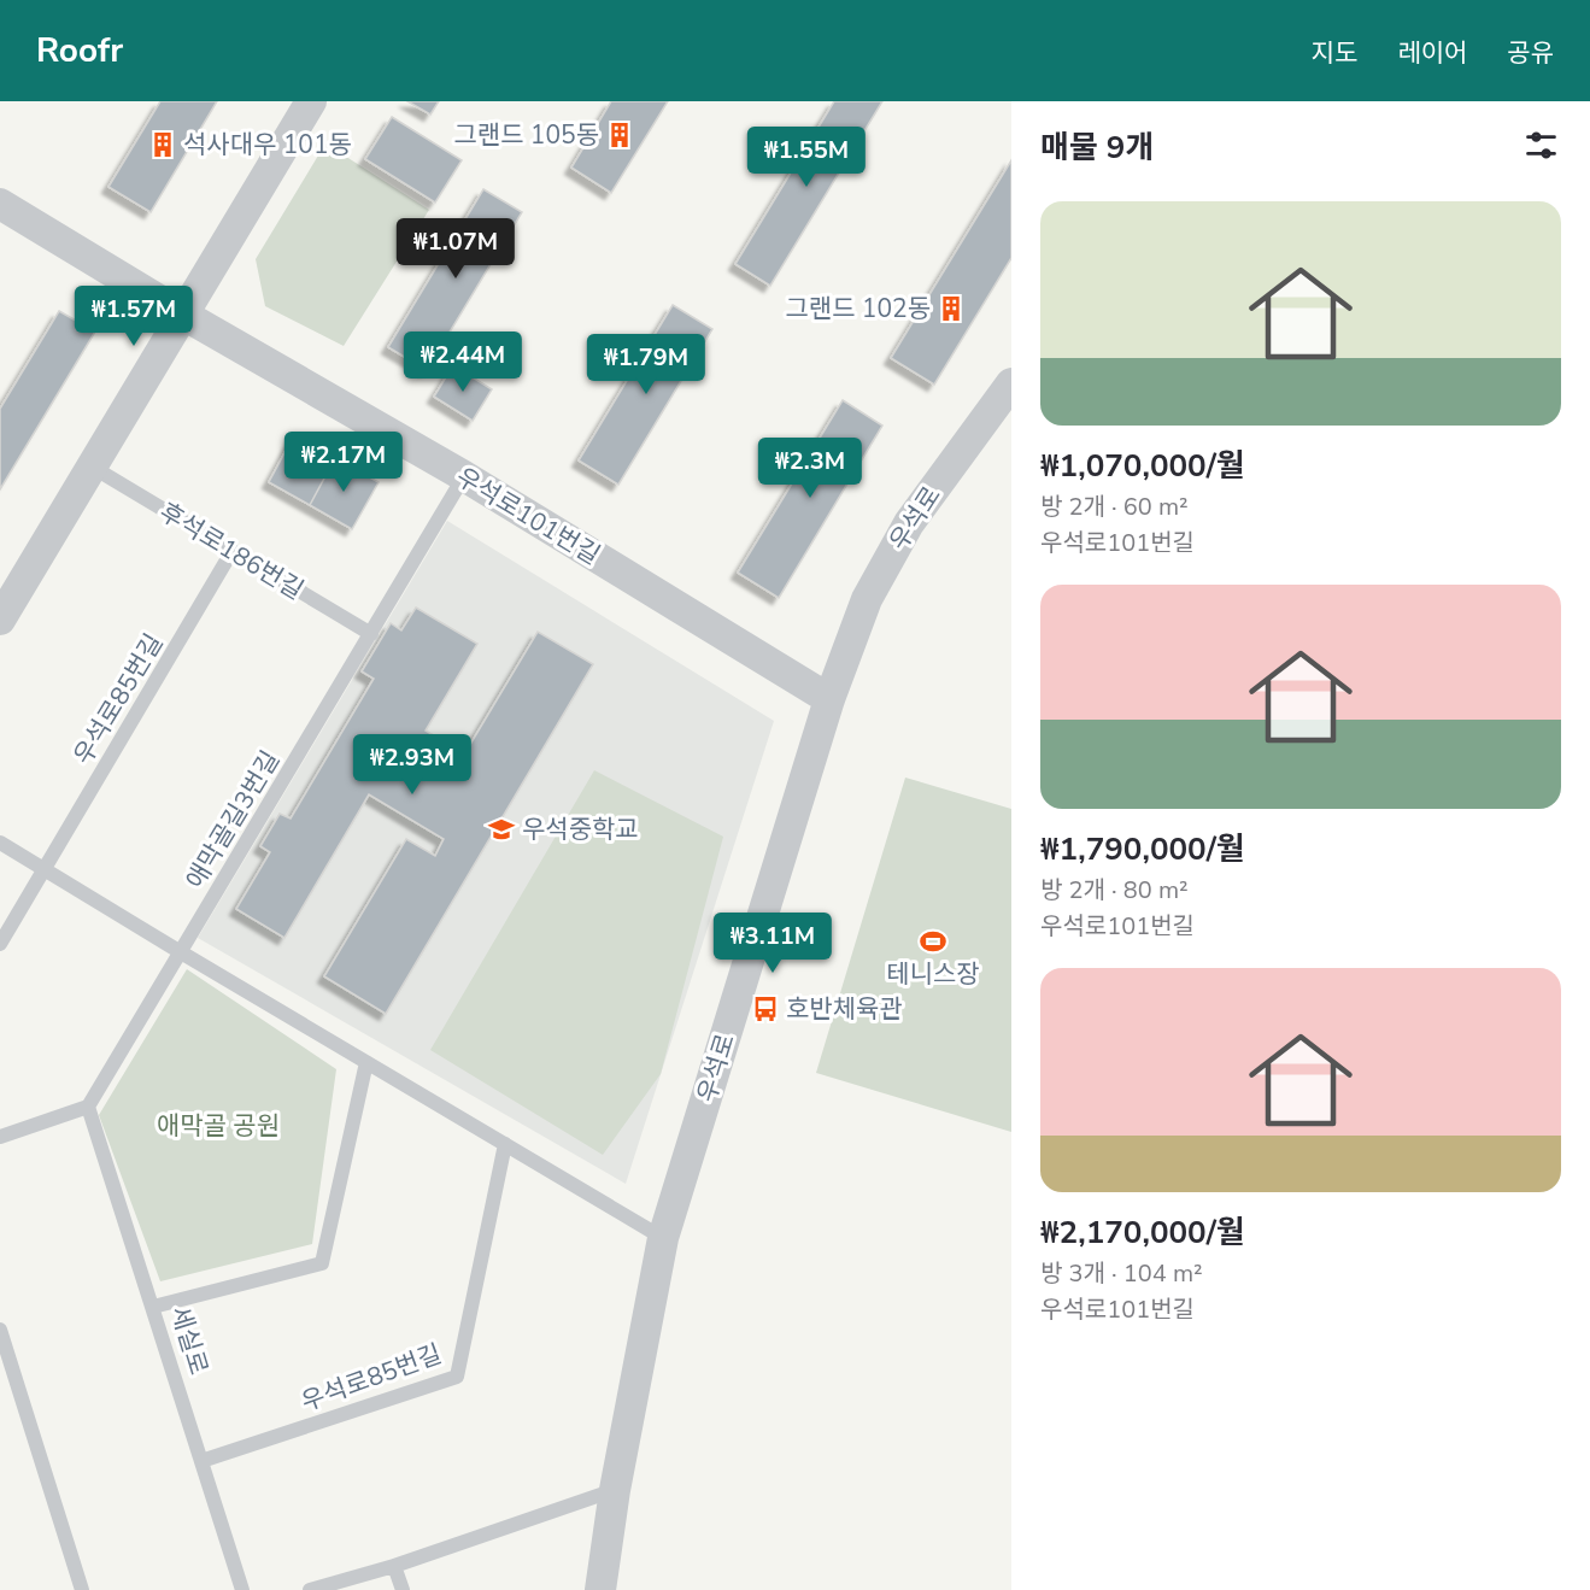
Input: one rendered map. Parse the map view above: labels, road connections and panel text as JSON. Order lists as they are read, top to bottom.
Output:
{
  "streets": {
    "street": ["우석로101번길", "우석로"],
    "lane": [
      "후석로186번길",
      "우석로85번길",
      "애막골길3번길",
      "세실로"
    ]
  },
  "crossings": [
    ["우석로101번길", "우석로"],
    ["우석로101번길", "애막골길3번길"],
    ["후석로186번길", "우석로85번길"],
    ["후석로186번길", "애막골길3번길"],
    ["우석로85번길", "세실로"],
    ["애막골길3번길", "세실로"]
  ],
  "parks": ["애막골 공원"],
  "places": {
    "building": ["그랜드 105동", "석사대우 101동", "그랜드 102동"],
    "school or university": ["우석중학교"],
    "sports": ["테니스장"],
    "bus stop": ["호반체육관"]
  },
  "page": {
    "header": "Roofr",
    "nav": ["지도", "레이어", "공유"],
    "heading": "매물 9개",
    "price": [
      "₩1.55M",
      "₩1.07M",
      "₩1.57M",
      "₩2.44M",
      "₩1.79M",
      "₩2.17M",
      "₩2.3M",
      "₩2.93M",
      "₩3.11M"
    ],
    "list": [
      {
        "name": "₩1,070,000/월",
        "note": "방 2개 · 60 m² · 우석로101번길"
      },
      {
        "name": "₩1,790,000/월",
        "note": "방 2개 · 80 m² · 우석로101번길"
      },
      {
        "name": "₩2,170,000/월",
        "note": "방 3개 · 104 m² · 우석로101번길"
      }
    ]
  }
}
